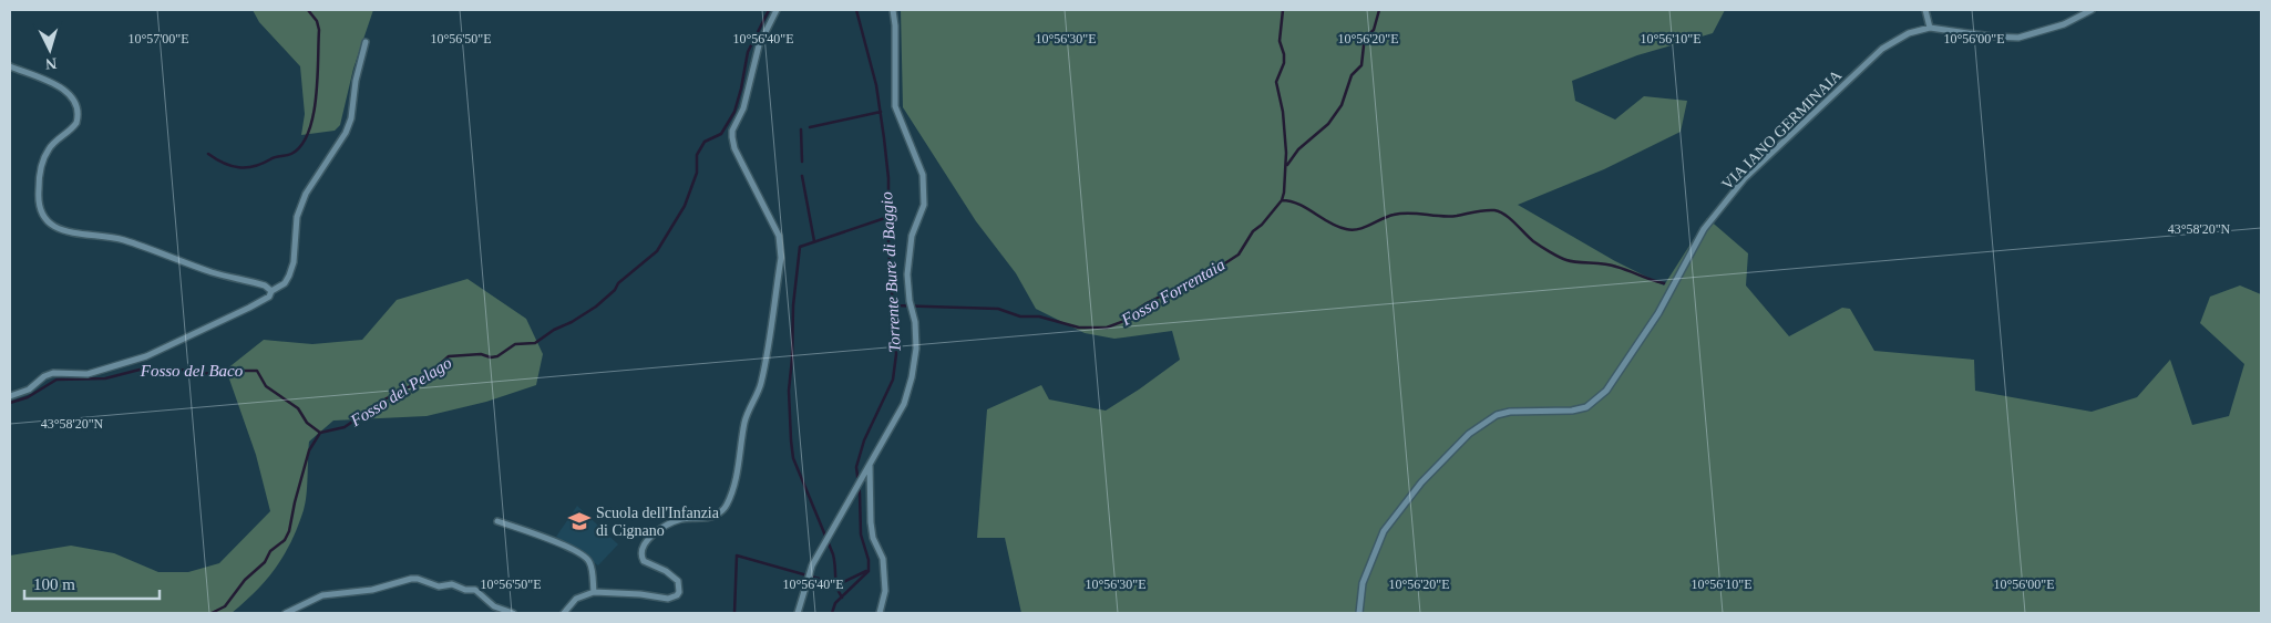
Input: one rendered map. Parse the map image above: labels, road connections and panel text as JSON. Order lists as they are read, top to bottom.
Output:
{
  "streets": {
    "street": ["VIA IANO GERMINAIA"]
  },
  "water": [
    "Torrente Bure di Baggio",
    "Fosso Forrentaia",
    "Fosso del Baco",
    "Fosso del Pelago"
  ],
  "places": {
    "school or university": ["Scuola dell'Infanzia di Cignano"]
  },
  "scale_bar": "100 m",
  "north": "bottom",
  "coordinates": [
    "10°57'00\"E",
    "10°56'50\"E",
    "10°56'40\"E",
    "10°56'30\"E",
    "10°56'20\"E",
    "10°56'10\"E",
    "10°56'00\"E",
    "43°58'20\"N"
  ]
}
